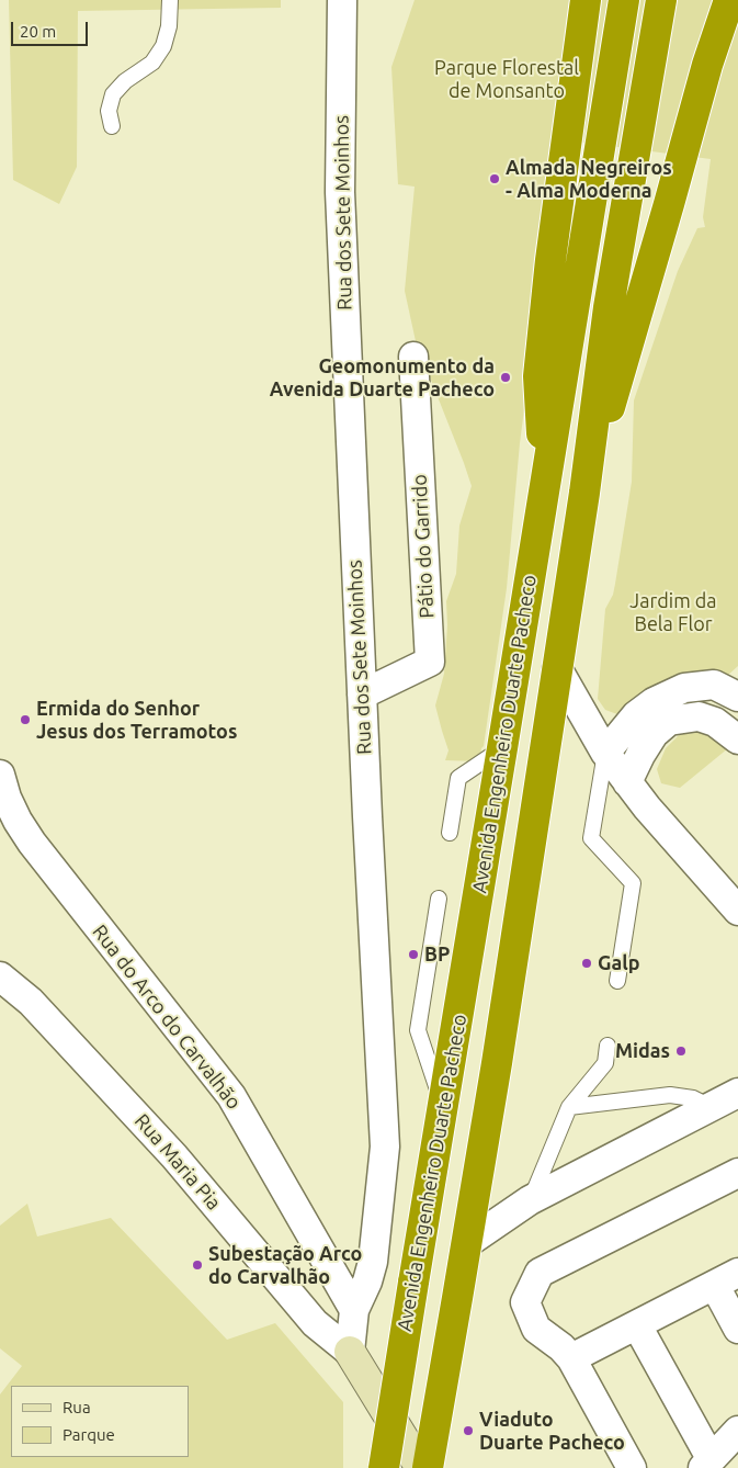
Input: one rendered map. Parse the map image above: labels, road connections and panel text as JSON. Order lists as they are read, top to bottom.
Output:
{
  "streets": {
    "highway": ["Avenida Engenheiro Duarte Pacheco"],
    "street": [
      "Rua dos Sete Moinhos",
      "Pátio do Garrido",
      "Rua do Arco do Carvalhão",
      "Rua Maria Pia"
    ]
  },
  "crossings": [
    ["Rua dos Sete Moinhos", "Pátio do Garrido"],
    ["Rua dos Sete Moinhos", "Rua do Arco do Carvalhão"]
  ],
  "parks": ["Parque Florestal de Monsanto", "Jardim da Bela Flor"],
  "places": [
    "Almada Negreiros - Alma Moderna",
    "Geomonumento da Avenida Duarte Pacheco",
    "Ermida do Senhor Jesus dos Terramotos",
    "BP",
    "Galp",
    "Midas",
    "Subestação Arco do Carvalhão",
    "Viaduto Duarte Pacheco"
  ],
  "legend": ["Rua", "Parque"],
  "scale_bar": "20 m"
}
